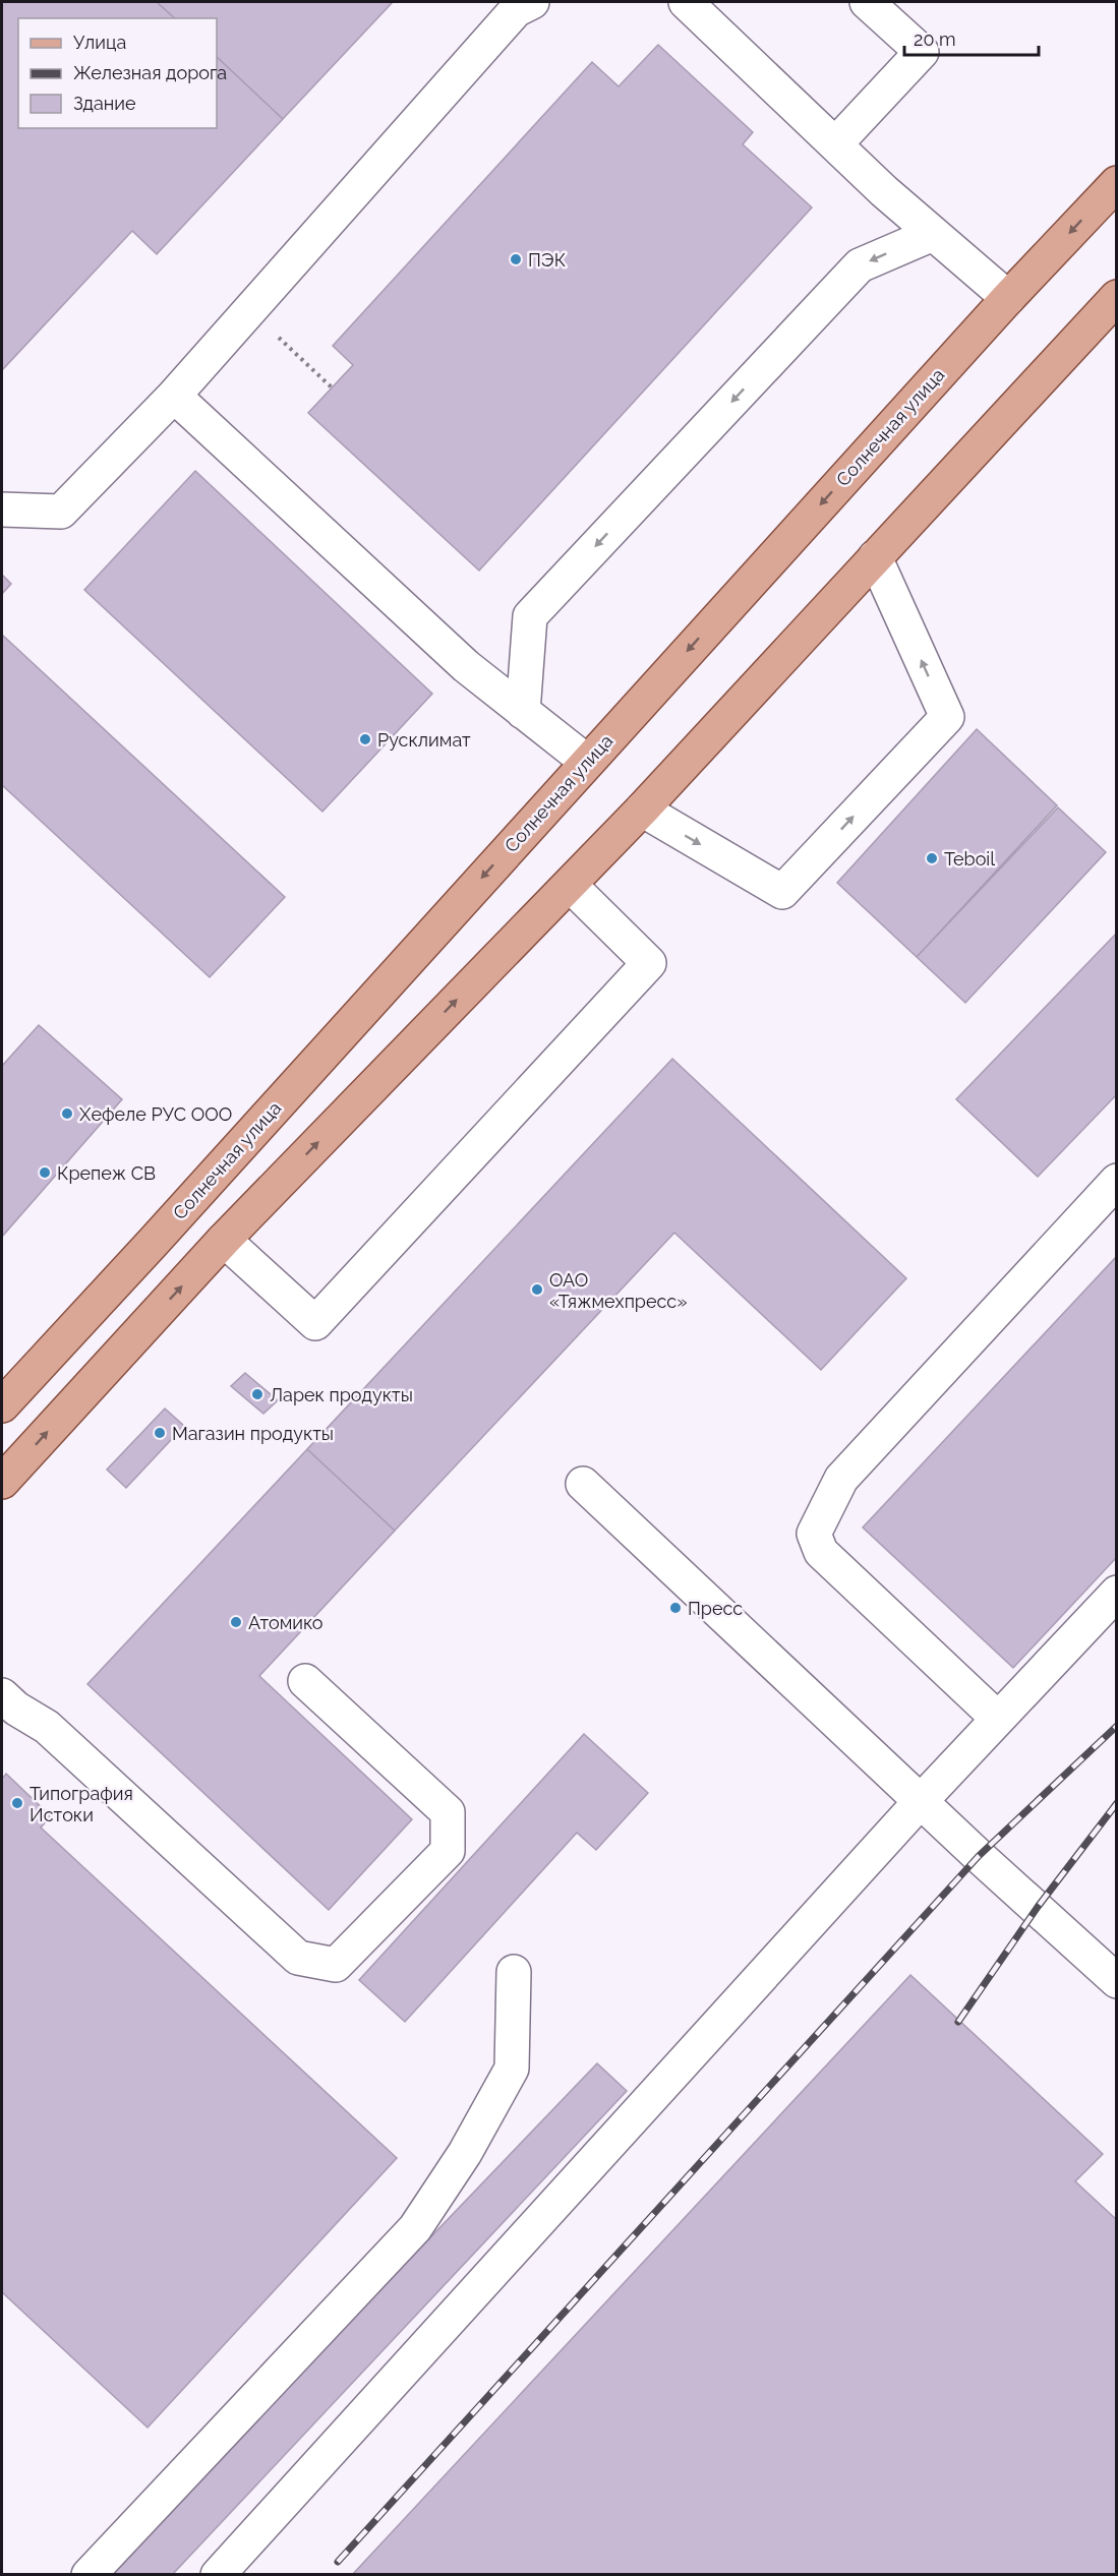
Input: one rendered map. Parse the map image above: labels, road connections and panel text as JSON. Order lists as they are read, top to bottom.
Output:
{
  "streets": {
    "main road": ["Солнечная улица"]
  },
  "places": [
    "ПЭК",
    "Русклимат",
    "Teboil",
    "Хефеле РУС ООО",
    "Крепеж СВ",
    "ОАО «Тяжмехпресс»",
    "Ларек продукты",
    "Магазин продукты",
    "Пресс",
    "Атомико",
    "Типография Истоки"
  ],
  "legend": ["Улица", "Железная дорога", "Здание"],
  "scale_bar": "20 m"
}
